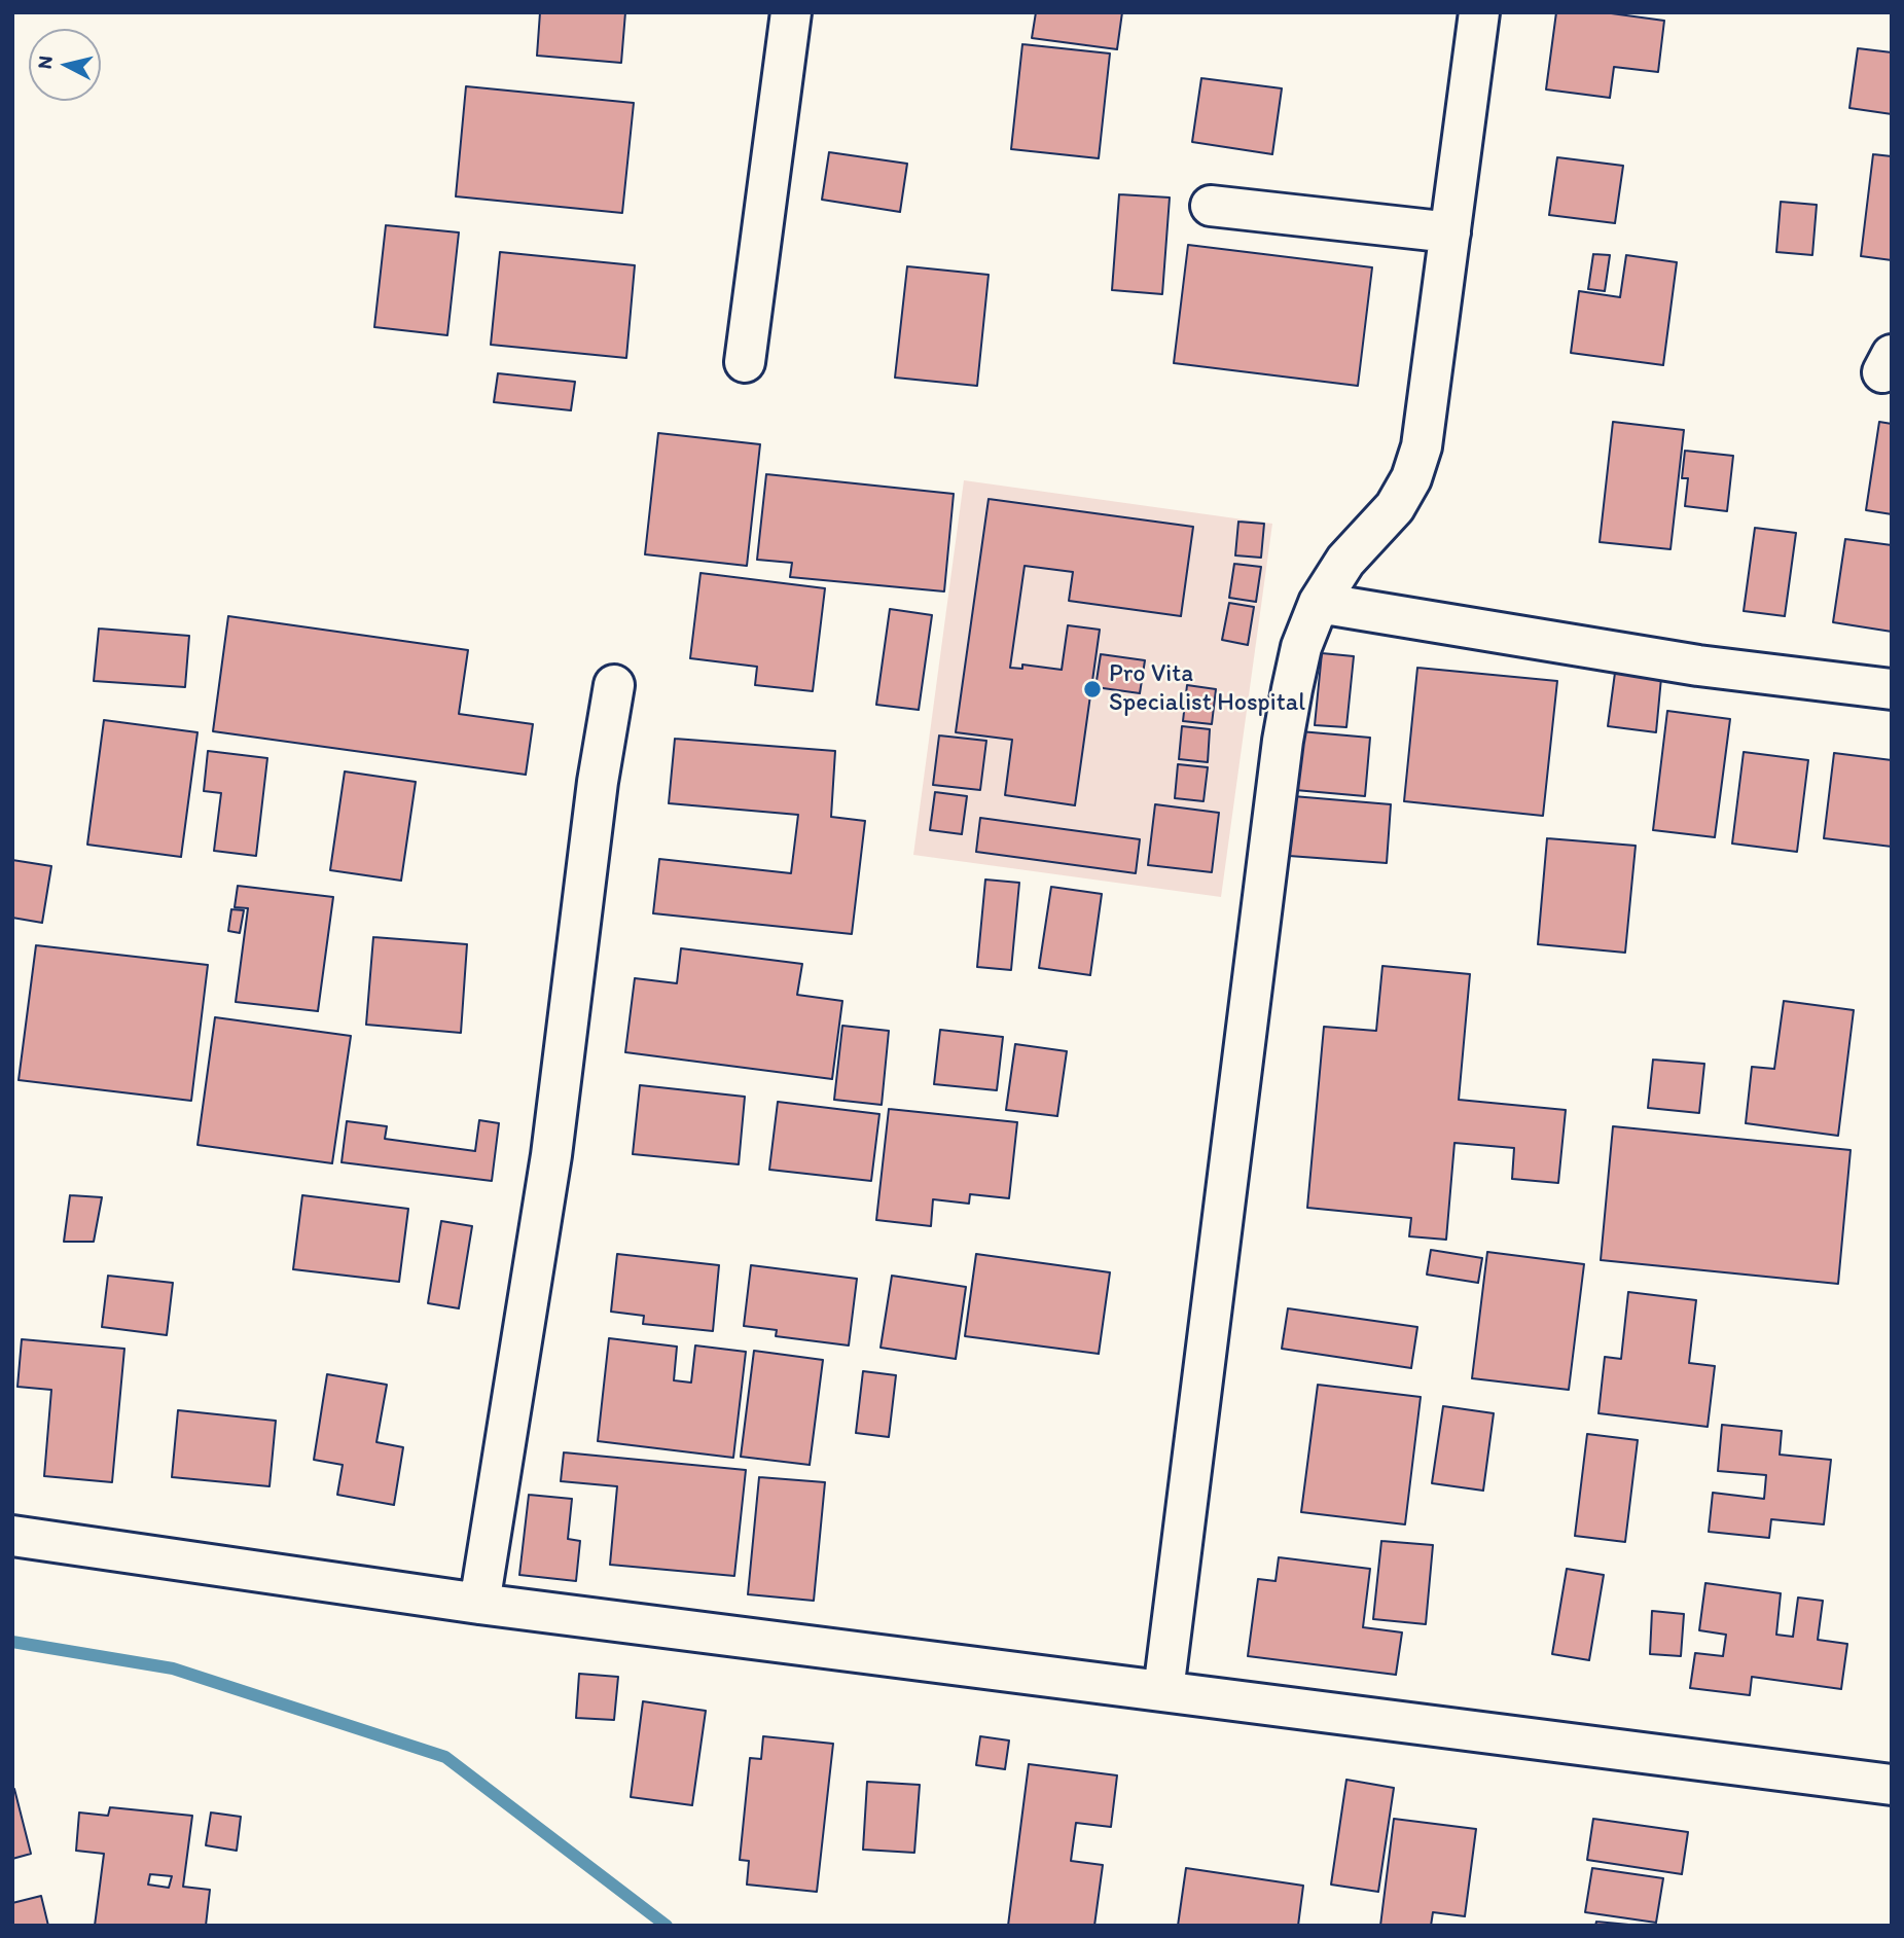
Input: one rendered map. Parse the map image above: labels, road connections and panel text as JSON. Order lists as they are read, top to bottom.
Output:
{
  "places": ["Pro Vita Specialist Hospital"],
  "north": "left"
}
